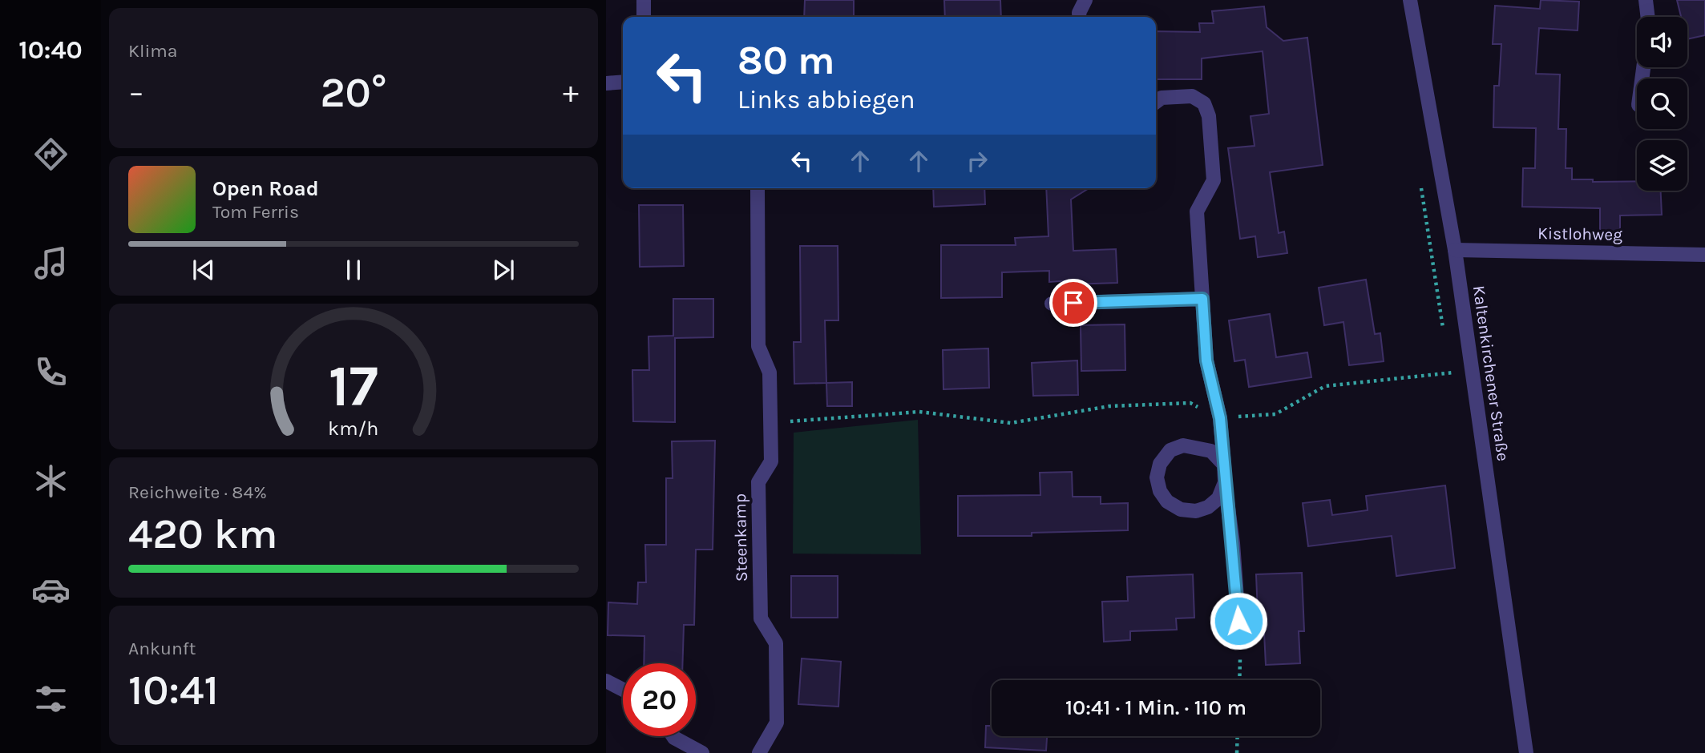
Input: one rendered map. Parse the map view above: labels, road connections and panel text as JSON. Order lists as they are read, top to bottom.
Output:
{
  "streets": {
    "street": ["Kistlohweg", "Kaltenkirchener Straße", "Steenkamp"]
  },
  "crossings": [
    ["Kistlohweg", "Kaltenkirchener Straße"]
  ],
  "page": {
    "tabs": "10:40",
    "tile": [
      "Klima",
      ["Reichweite · 84%", "420 km"],
      ["Ankunft", "10:41"]
    ],
    "turn": ["80 m", "Links abbiegen"],
    "heat": ["−", "20°", "+"],
    "song": ["Open Road", "Tom Ferris"],
    "limit": "20",
    "trip": "10:41 · 1 Min. · 110 m",
    "gauge": ["17", "km/h"]
  }
}
